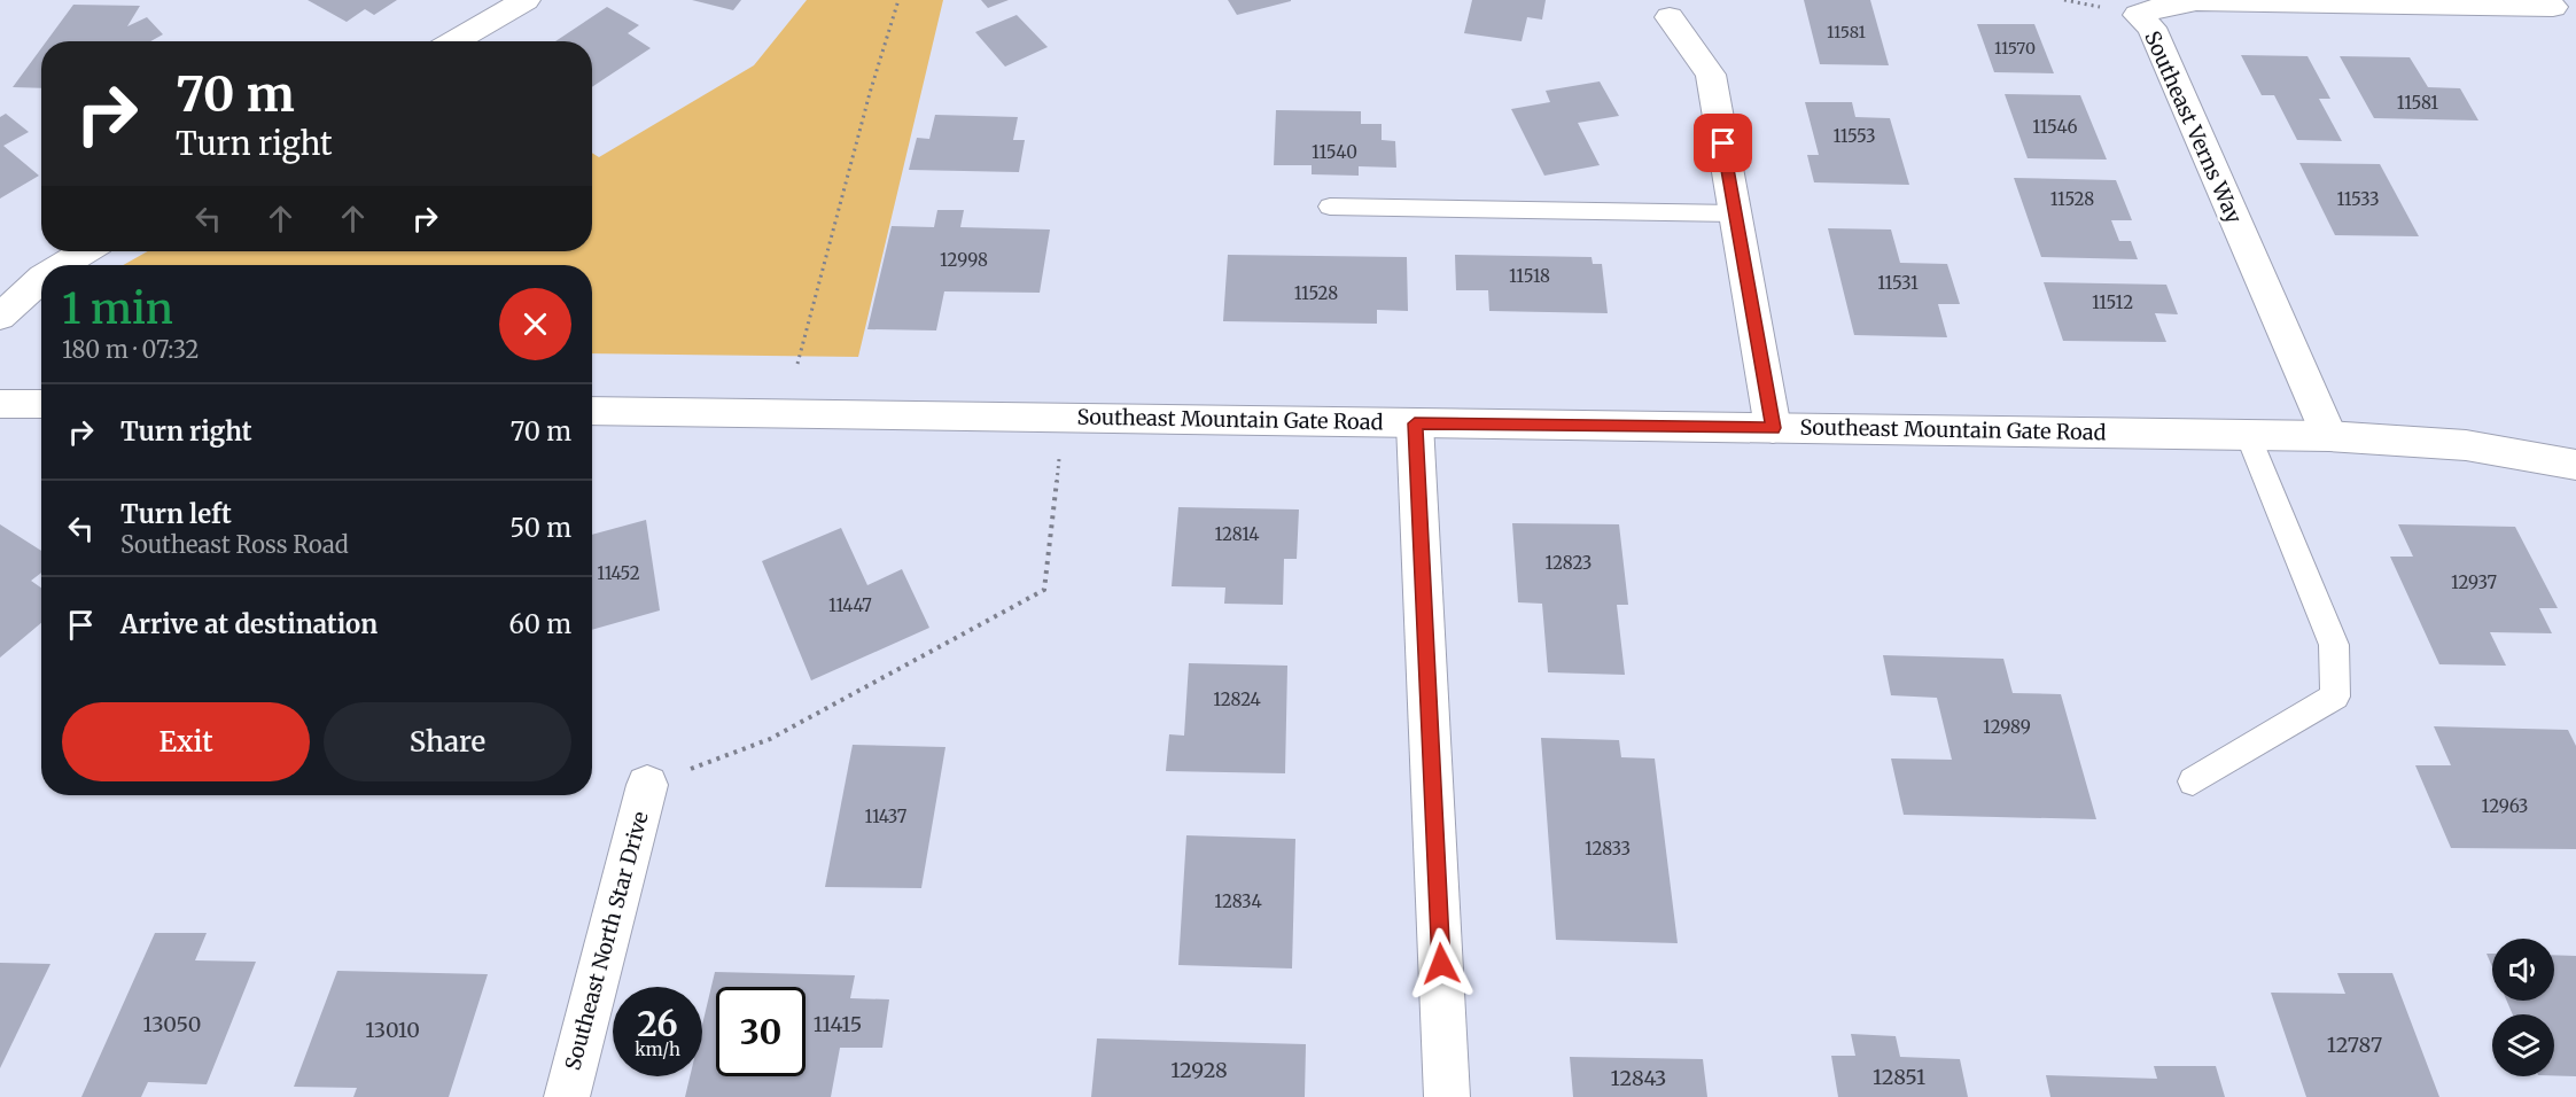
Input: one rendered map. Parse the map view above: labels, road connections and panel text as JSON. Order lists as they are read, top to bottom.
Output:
{
  "streets": {
    "street": ["Southeast Verns Way", "Southeast Mountain Gate Road", "Southeast North Star Drive"]
  },
  "crossings": [
    ["Southeast Verns Way", "Southeast Mountain Gate Road"]
  ],
  "house_numbers": [
    "11581",
    "11570",
    "11581",
    "11546",
    "11553",
    "11540",
    "11528",
    "11533",
    "12998",
    "11518",
    "11531",
    "11528",
    "11512",
    "12814",
    "12823",
    "11452",
    "12937",
    "11447",
    "12824",
    "12989",
    "12963",
    "11437",
    "12833",
    "12834",
    "13050",
    "11415",
    "13010",
    "12787",
    "12928",
    "12851",
    "12843"
  ],
  "page": {
    "turn": ["70 m", "Turn right"],
    "heading": ["1 min", "180 m · 07:32"],
    "list": [
      {
        "name": "Turn right",
        "value": "70 m"
      },
      {
        "name": "Turn left",
        "note": "Southeast Ross Road",
        "value": "50 m"
      },
      {
        "name": "Arrive at destination",
        "value": "60 m"
      }
    ],
    "buttons": ["Exit", "Share"],
    "speed": "26 km/h",
    "limit": "30"
  }
}
